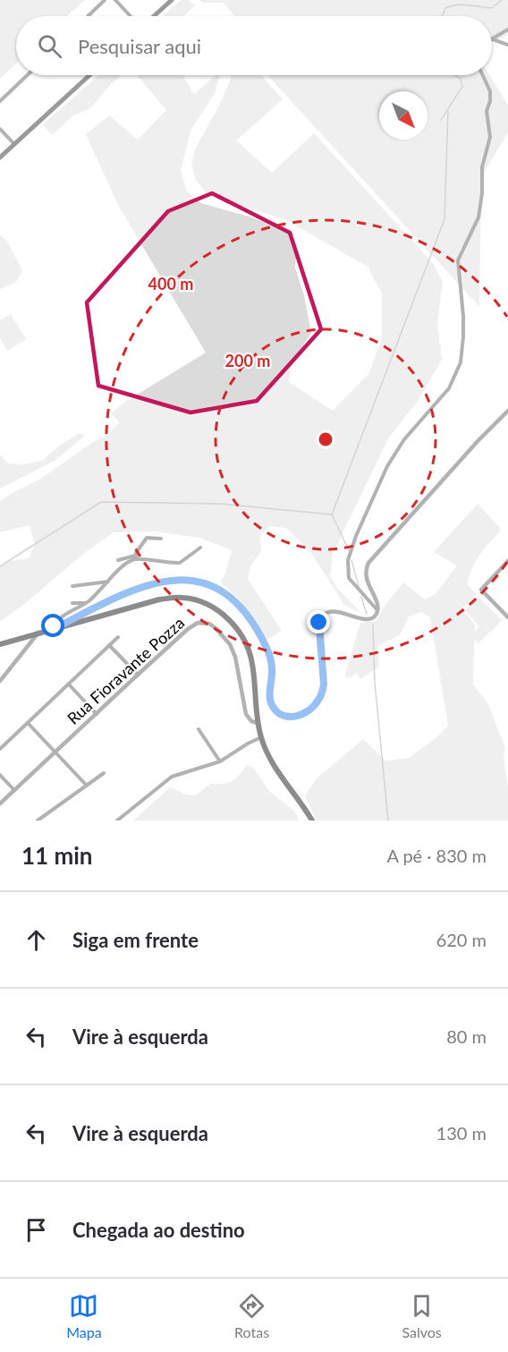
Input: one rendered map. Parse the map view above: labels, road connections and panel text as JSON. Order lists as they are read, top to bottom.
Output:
{
  "streets": {
    "street": ["Rua Fioravante Pozza"]
  },
  "north": "bottom right",
  "page": {
    "search": "Pesquisar aqui",
    "heading": ["11 min", "A pé · 830 m"],
    "list": [
      ["Siga em frente", "620 m"],
      ["Vire à esquerda", "80 m"],
      ["Vire à esquerda", "130 m"],
      "Chegada ao destino"
    ],
    "nav": ["Mapa", "Rotas", "Salvos"]
  },
  "rings": ["400 m", "200 m"]
}
